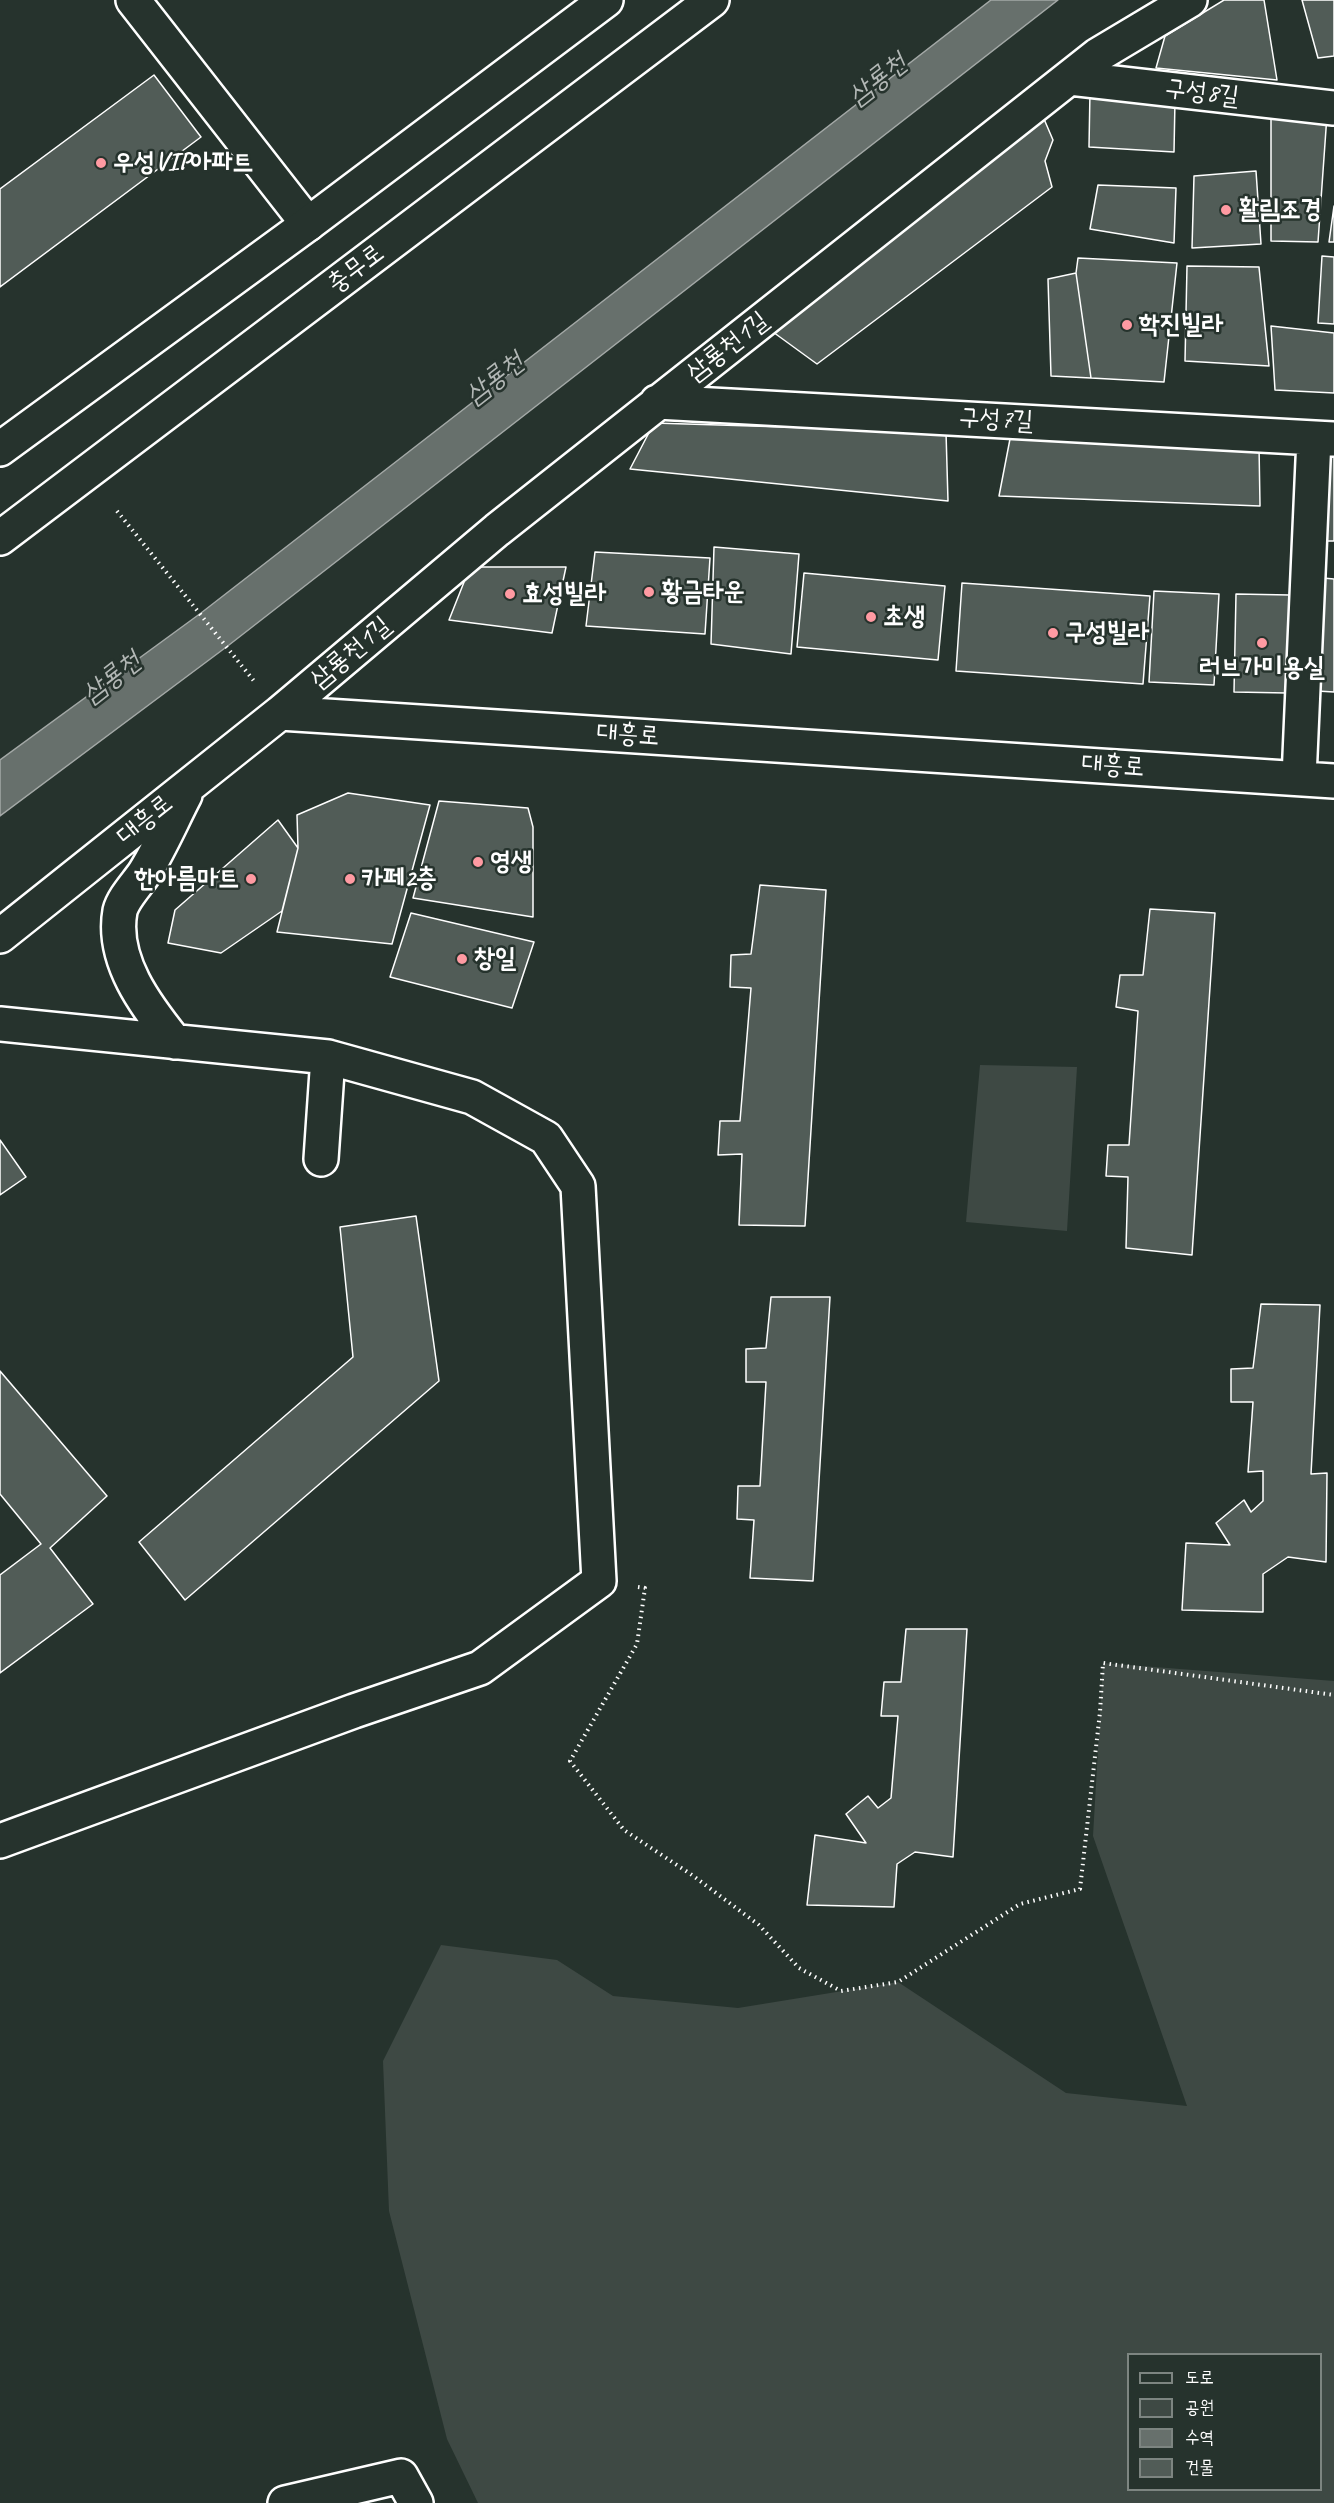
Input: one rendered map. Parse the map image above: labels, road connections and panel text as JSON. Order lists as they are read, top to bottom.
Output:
{
  "streets": {
    "street": [
      "구성8길",
      "충무로",
      "삼룡천1길",
      "구성7길",
      "대흥로"
    ]
  },
  "crossings": [
    ["구성8길", "삼룡천1길"],
    ["삼룡천1길", "구성7길"],
    ["삼룡천1길", "대흥로"]
  ],
  "water": ["삼룡천"],
  "places": [
    "우성VIP아파트",
    "활림조경",
    "학진빌라",
    "황금타운",
    "효성빌라",
    "초생",
    "구성빌라",
    "러브가미용실",
    "영생",
    "한아름마트",
    "카페2층",
    "창일"
  ],
  "legend": [
    "도로",
    "공원",
    "수역",
    "건물"
  ]
}
